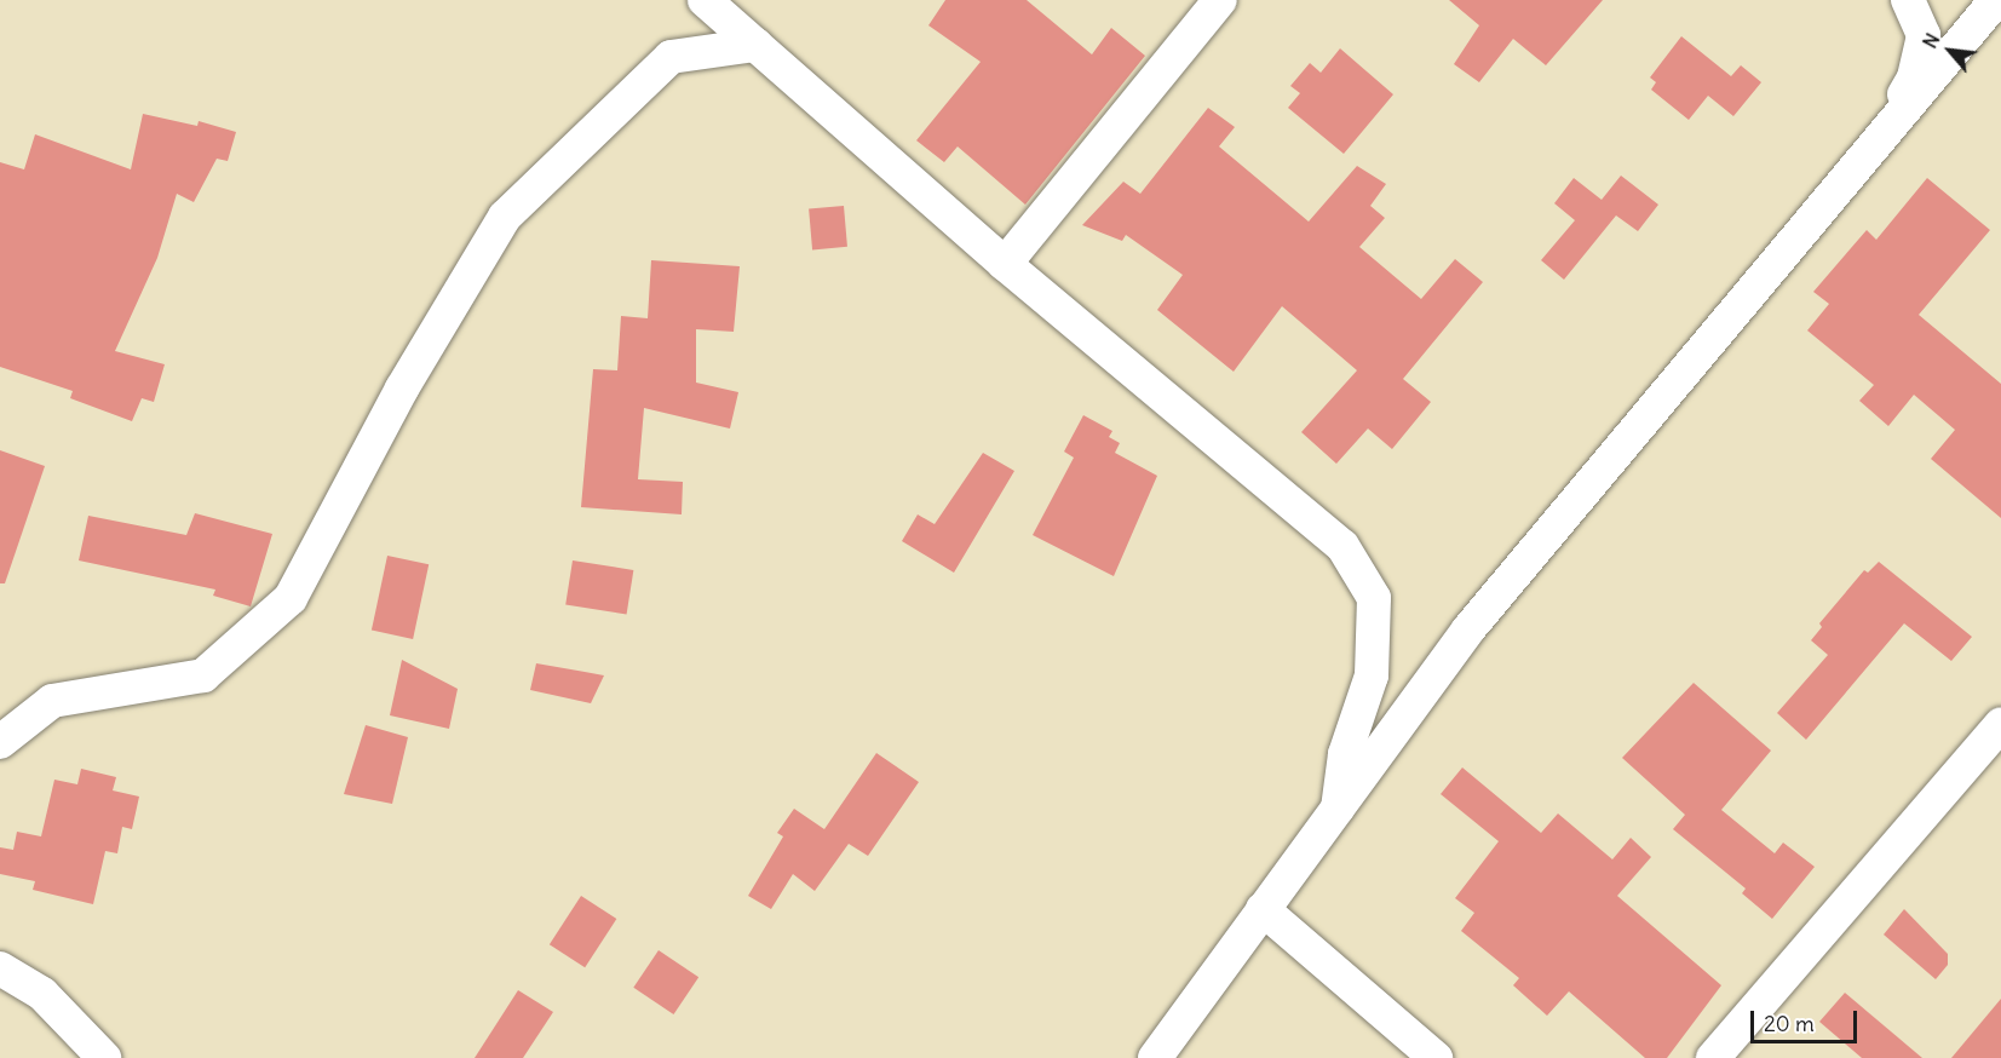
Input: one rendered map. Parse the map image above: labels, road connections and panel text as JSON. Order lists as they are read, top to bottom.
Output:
{
  "scale_bar": "20 m",
  "north": "top left"
}
